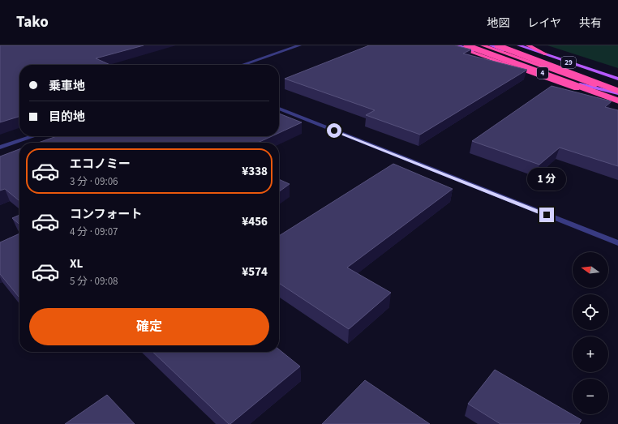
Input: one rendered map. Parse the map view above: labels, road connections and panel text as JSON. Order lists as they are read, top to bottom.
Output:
{
  "streets": {
    "highway": ["4"],
    "main road": ["29"]
  },
  "crossings": [
    ["29", "4"]
  ],
  "north": "left",
  "page": {
    "header": "Tako",
    "nav": ["地図", "レイヤ", "共有"],
    "banner": ["乗車地", "目的地"],
    "list": [
      {
        "name": "エコノミー",
        "note": "3 分 · 09:06",
        "value": "¥338"
      },
      {
        "name": "コンフォート",
        "note": "4 分 · 09:07",
        "value": "¥456"
      },
      {
        "name": "XL",
        "note": "5 分 · 09:08",
        "value": "¥574"
      }
    ],
    "bubble": "1 分",
    "map_buttons": ["+", "−"],
    "buttons": "確定"
  }
}
